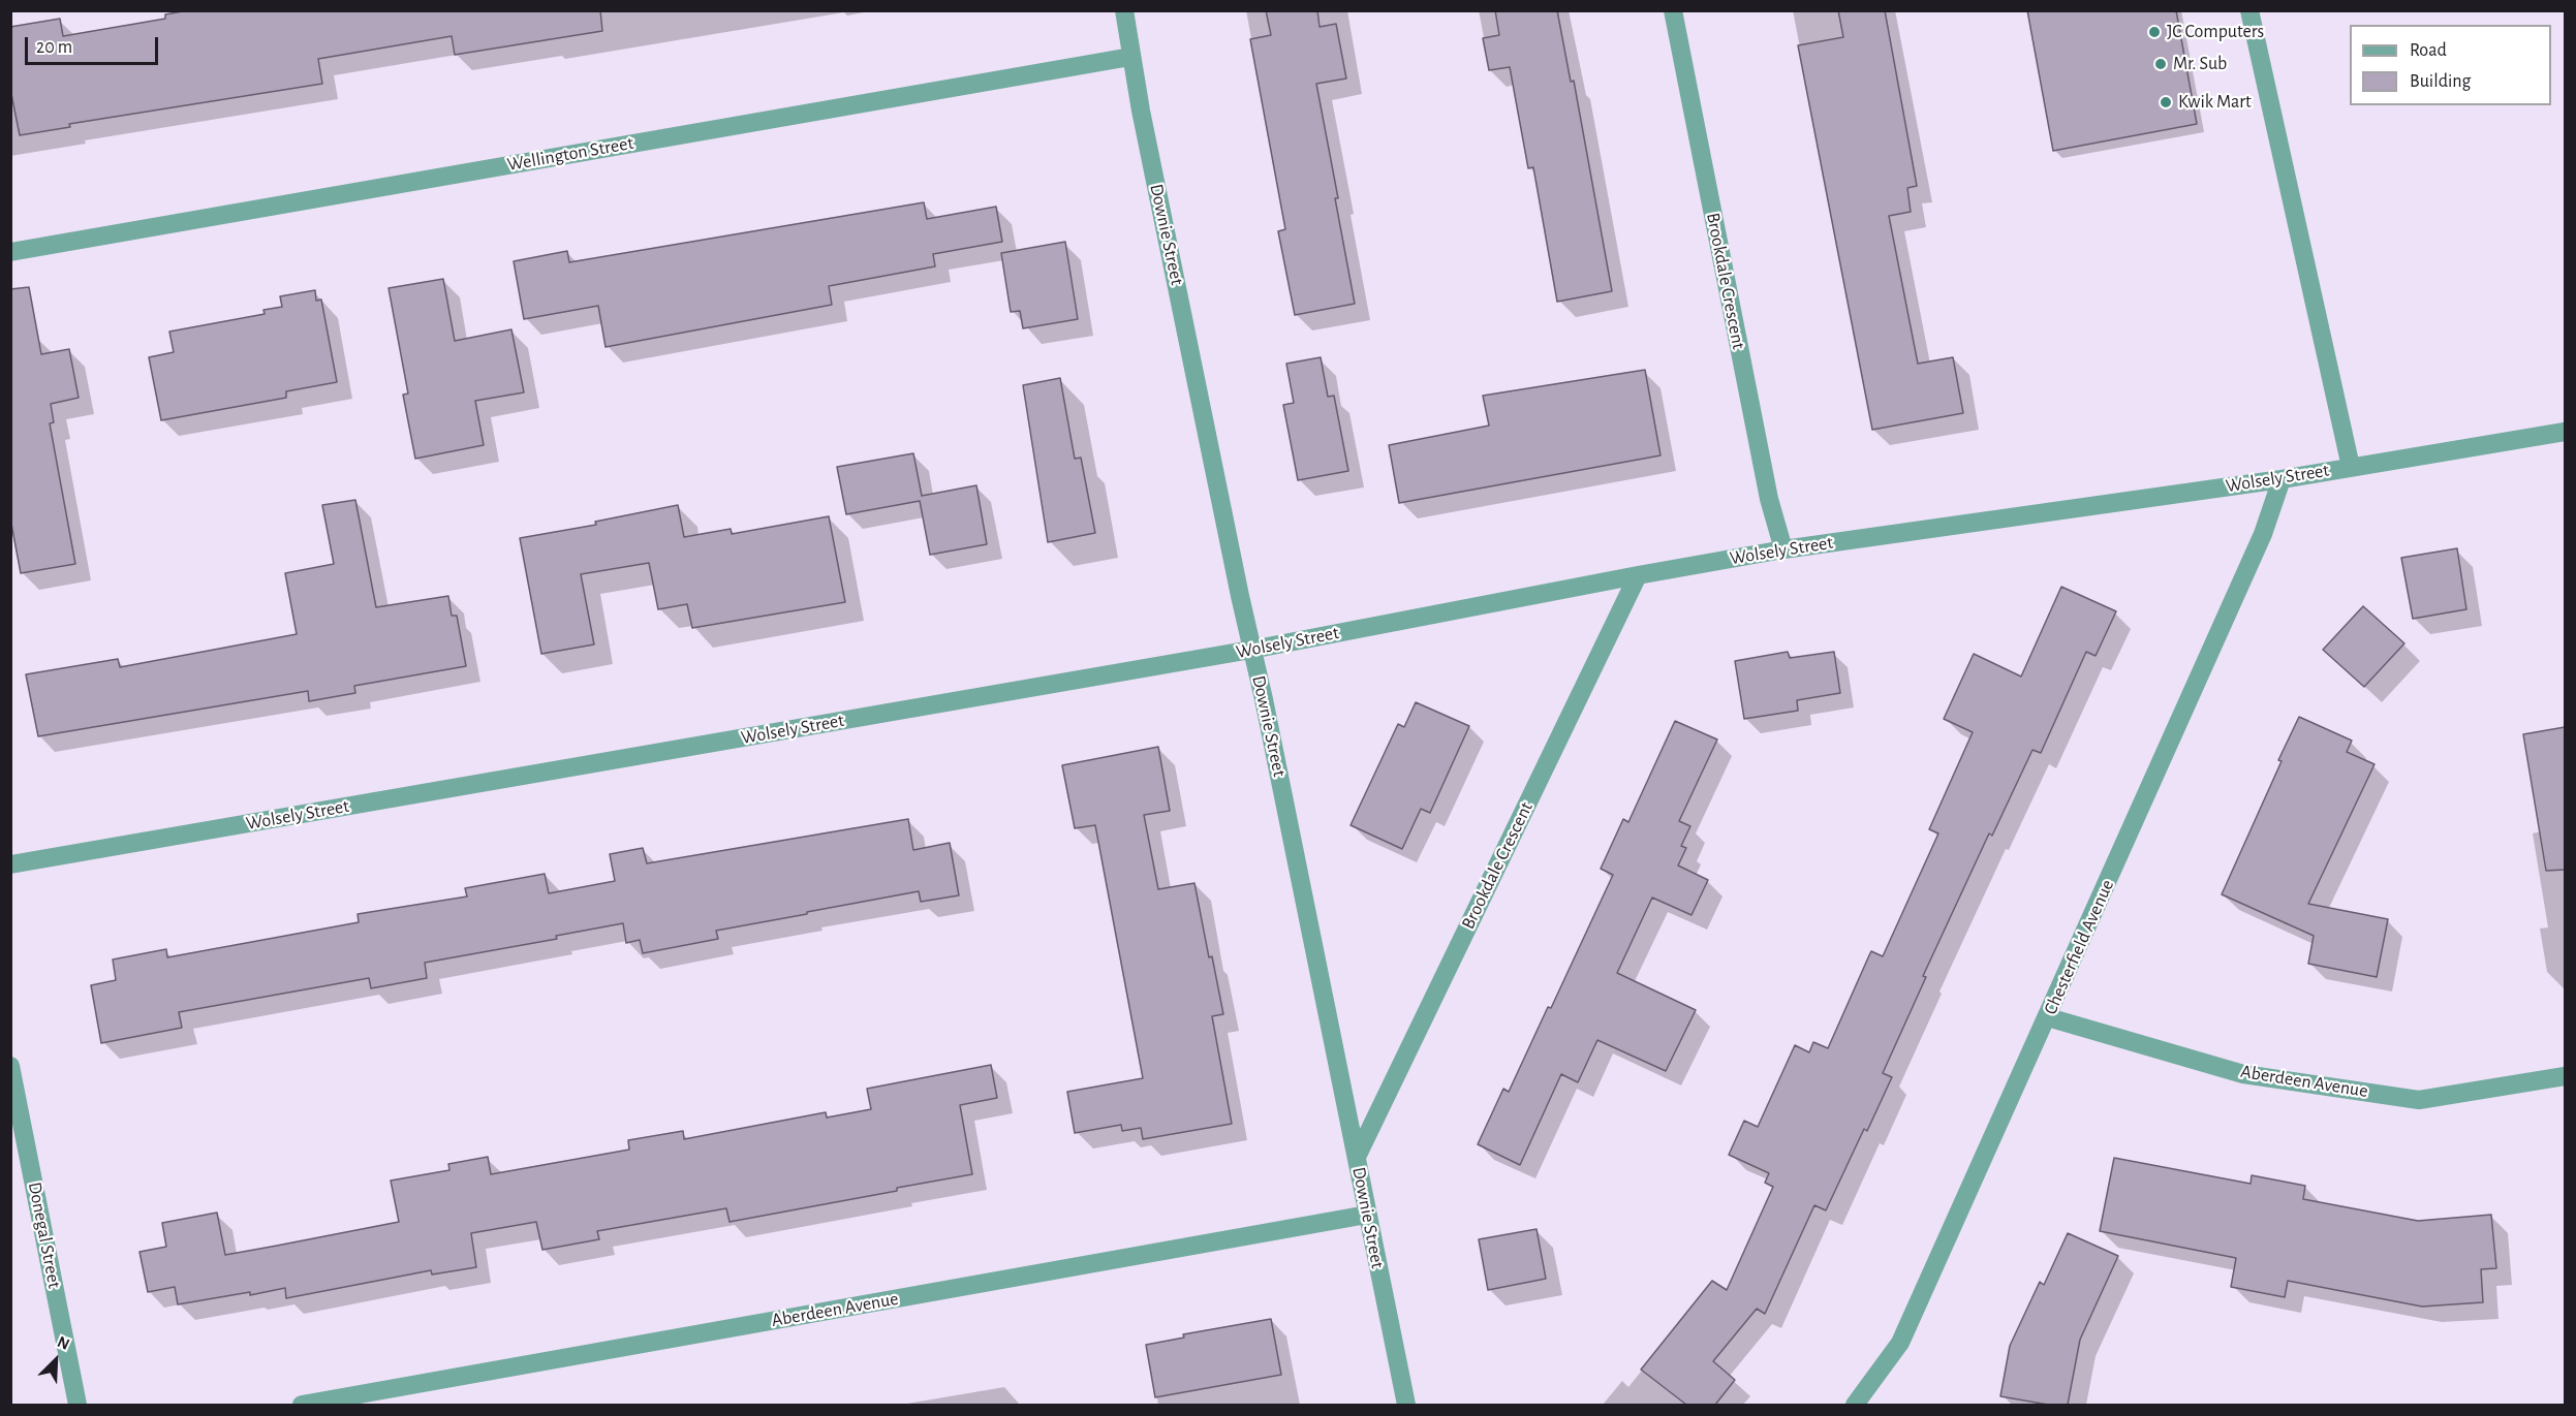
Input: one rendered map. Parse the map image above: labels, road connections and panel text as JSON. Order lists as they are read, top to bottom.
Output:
{
  "streets": {
    "street": [
      "Wellington Street",
      "Downie Street",
      "Brookdale Crescent",
      "Wolsely Street",
      "Chesterfield Avenue",
      "Aberdeen Avenue",
      "Donegal Street"
    ]
  },
  "crossings": [
    ["Wellington Street", "Downie Street"],
    ["Downie Street", "Brookdale Crescent"],
    ["Downie Street", "Wolsely Street"],
    ["Downie Street", "Aberdeen Avenue"],
    ["Brookdale Crescent", "Wolsely Street"],
    ["Wolsely Street", "Chesterfield Avenue"],
    ["Chesterfield Avenue", "Aberdeen Avenue"]
  ],
  "places": ["JC Computers", "Mr. Sub", "Kwik Mart"],
  "legend": ["Road", "Building"],
  "scale_bar": "20 m",
  "north": "top right"
}
